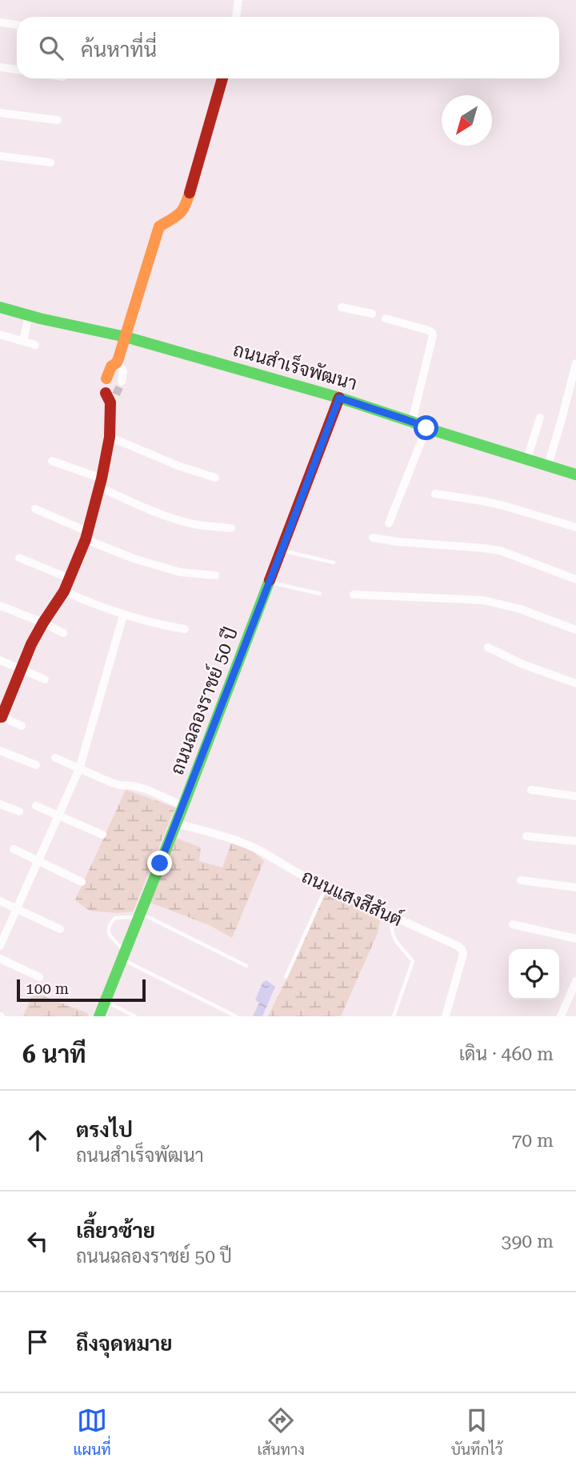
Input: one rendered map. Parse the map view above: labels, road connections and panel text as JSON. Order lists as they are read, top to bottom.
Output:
{
  "streets": {
    "street": ["ถนนสำเร็จพัฒนา", "ถนนฉลองราชย์ 50 ปี", "ถนนแสงสีสันต์"]
  },
  "crossings": [
    ["ถนนสำเร็จพัฒนา", "ถนนฉลองราชย์ 50 ปี"],
    ["ถนนฉลองราชย์ 50 ปี", "ถนนแสงสีสันต์"]
  ],
  "scale_bar": "100 m",
  "north": "bottom left",
  "page": {
    "search": "ค้นหาที่นี่",
    "scale": "100 m",
    "heading": ["6 นาที", "เดิน · 460 m"],
    "list": [
      ["ตรงไป", "ถนนสำเร็จพัฒนา", "70 m"],
      ["เลี้ยวซ้าย", "ถนนฉลองราชย์ 50 ปี", "390 m"],
      "ถึงจุดหมาย"
    ],
    "nav": ["แผนที่", "เส้นทาง", "บันทึกไว้"]
  }
}
